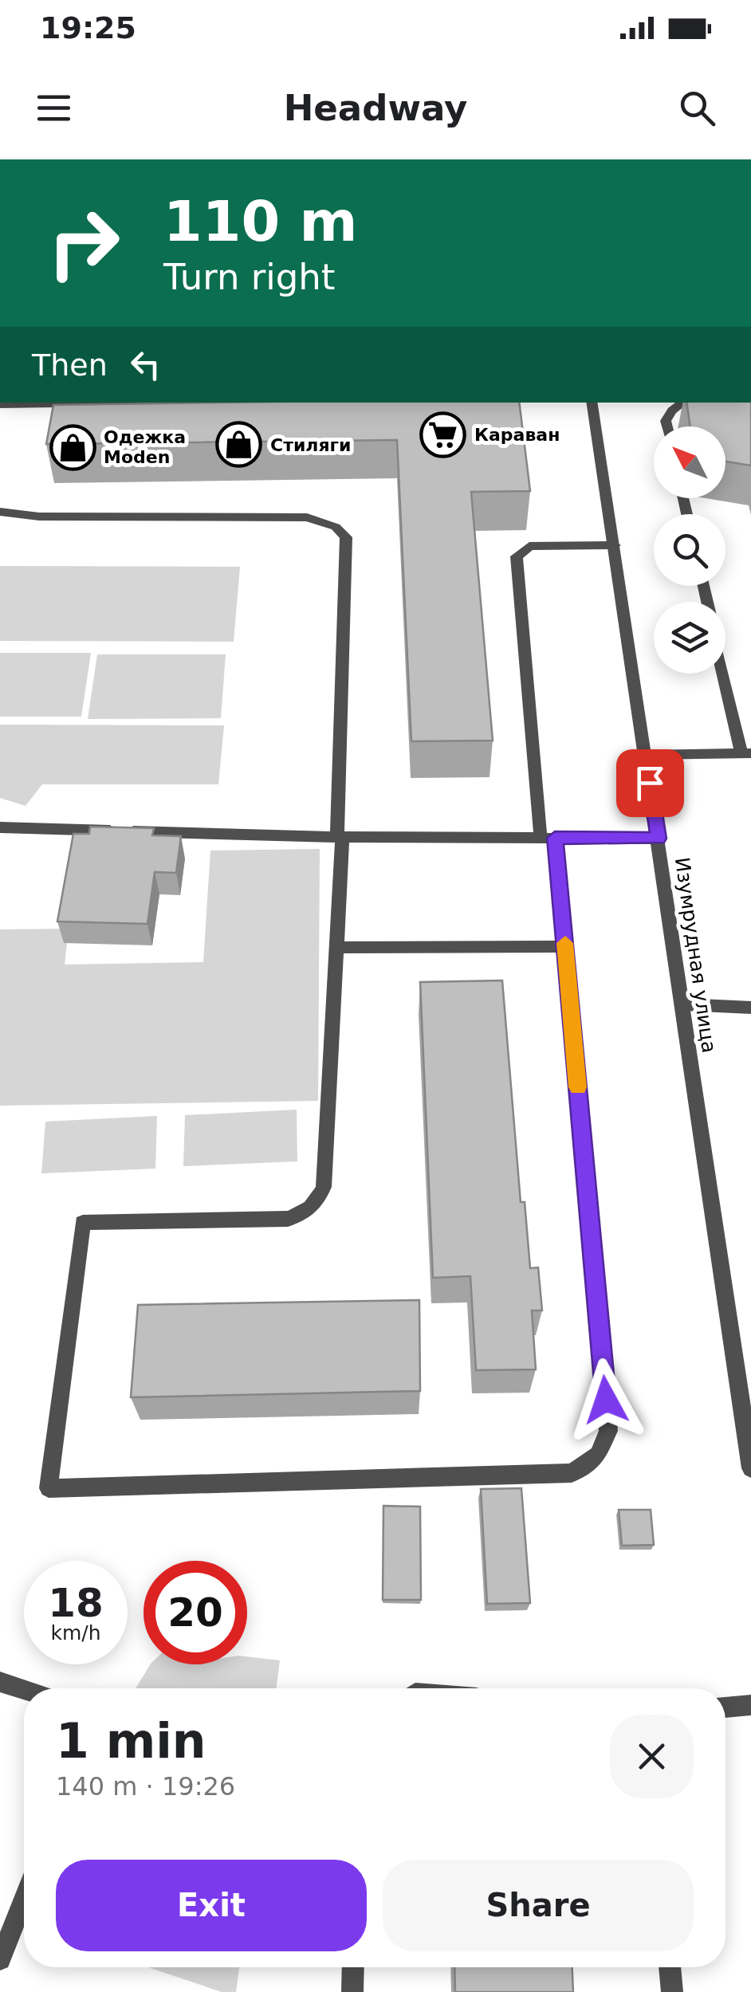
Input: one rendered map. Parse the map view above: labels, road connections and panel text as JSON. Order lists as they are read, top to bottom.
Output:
{
  "streets": {
    "street": ["Изумрудная улица"]
  },
  "places": {
    "supermarket": ["Караван"],
    "shop": ["Стиляги", "Одежка Moden"]
  },
  "north": "top left",
  "page": {
    "status": "19:25",
    "header": "Headway",
    "turn": ["110 m", "Turn right"],
    "then": "Then",
    "speed": "18 km/h",
    "limit": "20",
    "heading": ["1 min", "140 m · 19:26"],
    "buttons": ["Exit", "Share"]
  }
}
